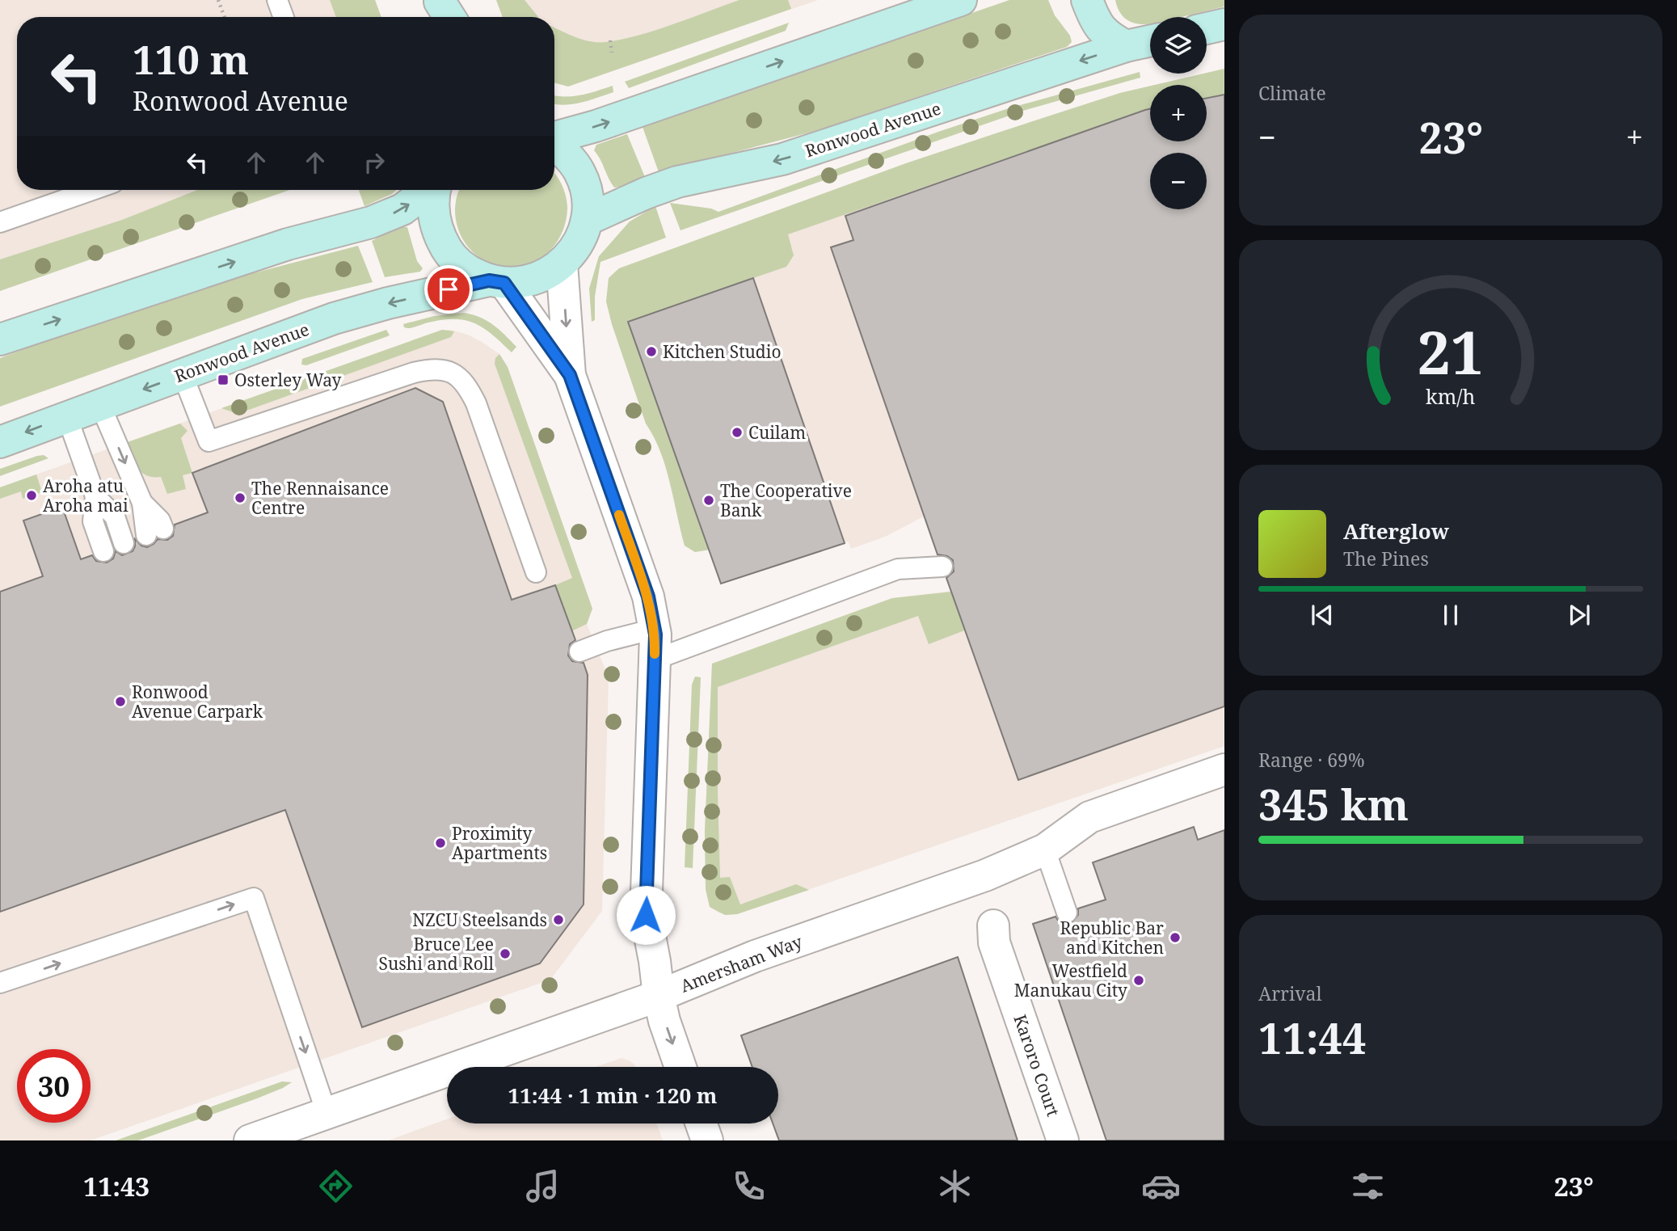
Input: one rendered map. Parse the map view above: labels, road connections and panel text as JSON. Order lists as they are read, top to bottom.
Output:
{
  "streets": {
    "main road": ["Ronwood Avenue"],
    "street": ["Amersham Way", "Karoro Court"]
  },
  "places": {
    "other": [
      "Kitchen Studio",
      "Cuilam",
      "Aroha atu Aroha mai",
      "The Rennaisance Centre",
      "The Cooperative Bank",
      "Ronwood Avenue Carpark",
      "Proximity Apartments",
      "NZCU Steelsands",
      "Republic Bar and Kitchen",
      "Bruce Lee Sushi and Roll",
      "Westfield Manukau City"
    ],
    "transit": ["Osterley Way"]
  },
  "page": {
    "tile": [
      "Climate",
      ["Range · 69%", "345 km"],
      ["Arrival", "11:44"]
    ],
    "map_buttons": ["+", "−"],
    "turn": ["110 m", "Ronwood Avenue"],
    "heat": ["−", "23°", "+"],
    "song": ["Afterglow", "The Pines"],
    "limit": "30",
    "trip": "11:44 · 1 min · 120 m",
    "tabs": ["11:43", "23°"],
    "gauge": ["21", "km/h"]
  }
}
